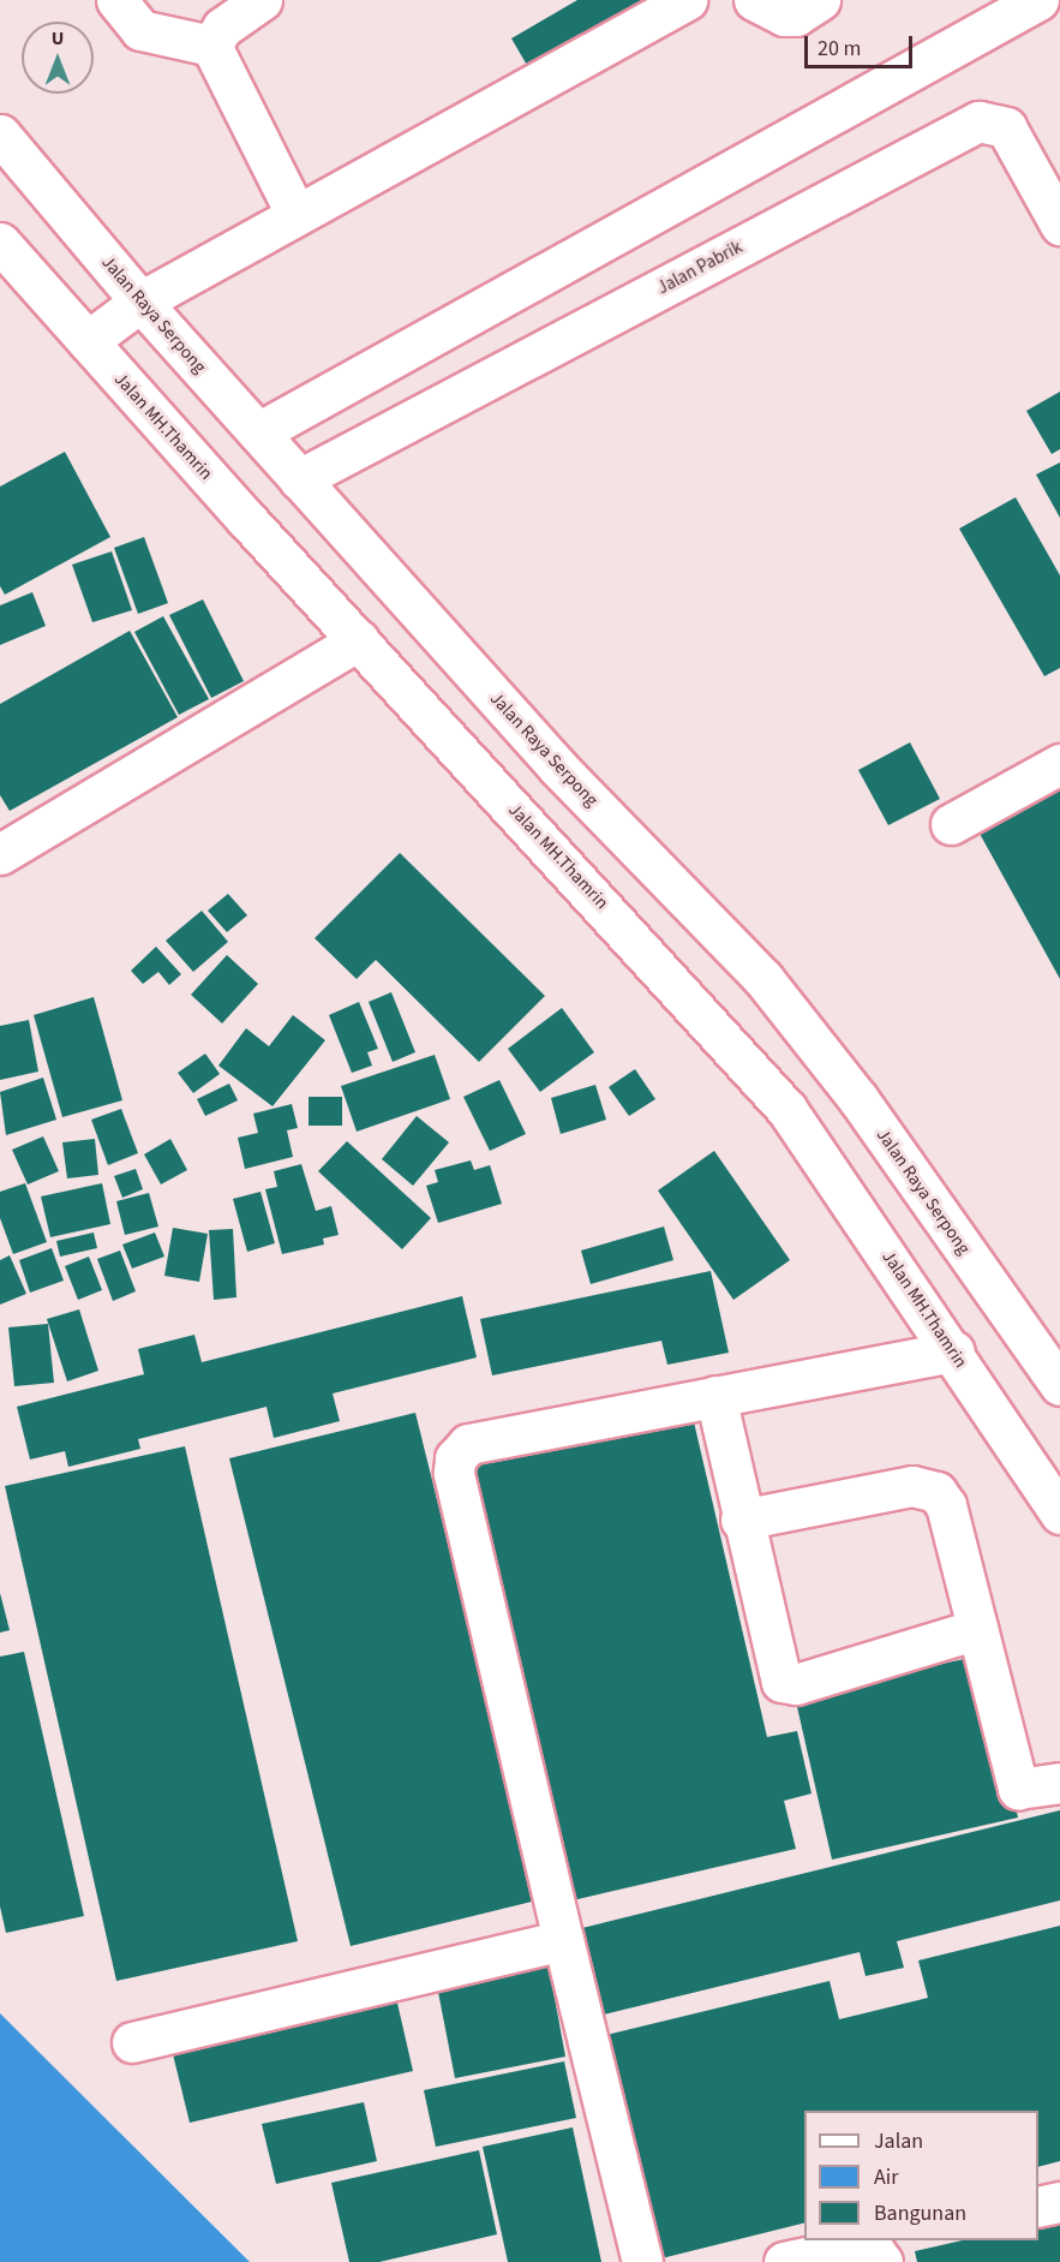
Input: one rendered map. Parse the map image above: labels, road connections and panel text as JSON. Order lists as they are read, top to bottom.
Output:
{
  "streets": {
    "main road": ["Jalan Pabrik", "Jalan Raya Serpong", "Jalan MH.Thamrin"]
  },
  "crossings": [
    ["Jalan Pabrik", "Jalan Raya Serpong"]
  ],
  "legend": ["Jalan", "Air", "Bangunan"],
  "scale_bar": "20 m",
  "north": "top"
}
